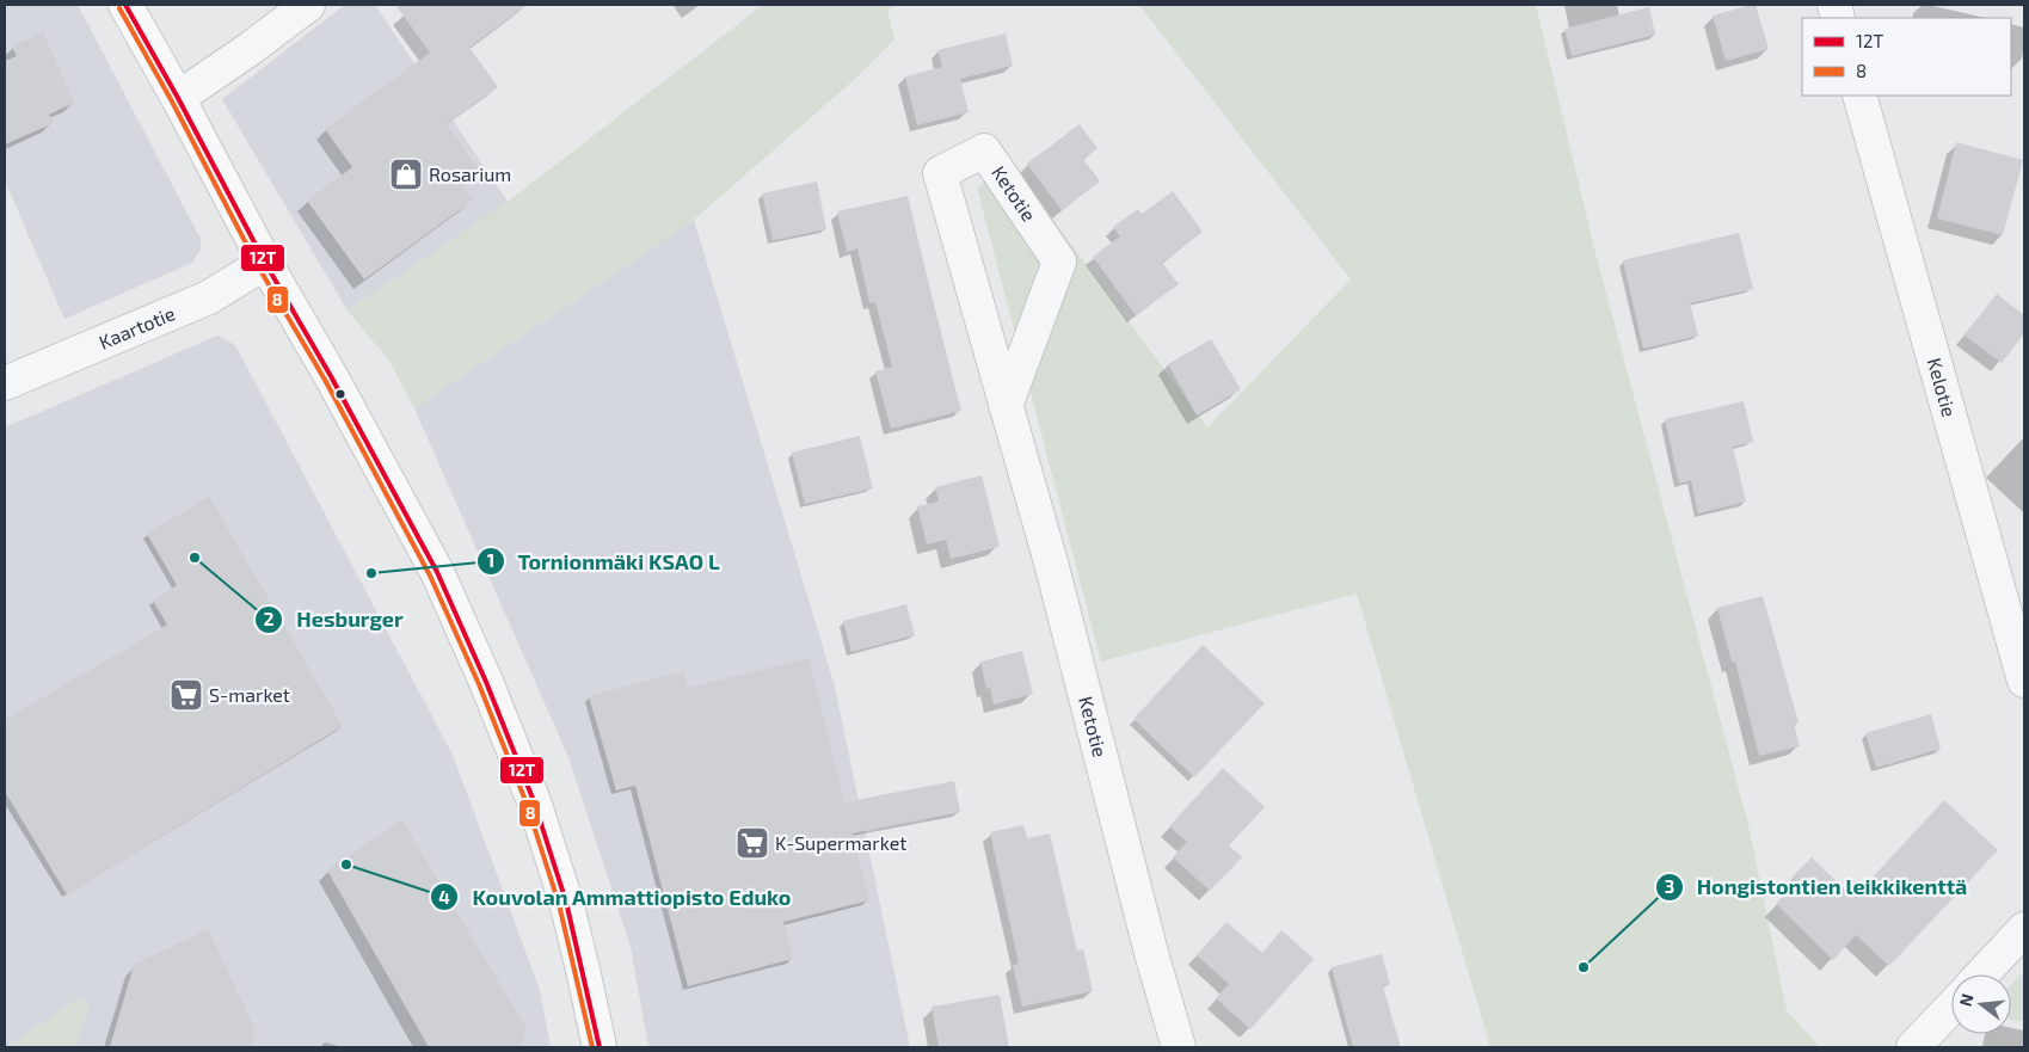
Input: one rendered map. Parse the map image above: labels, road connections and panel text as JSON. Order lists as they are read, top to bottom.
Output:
{
  "streets": {
    "street": ["Ketotie", "Kaartotie", "Kelotie"]
  },
  "places": {
    "shop": ["Rosarium"],
    "other": [
      "Hesburger",
      "Tornionmäki KSAO L",
      "Kouvolan Ammattiopisto Eduko",
      "Hongistontien leikkikenttä"
    ],
    "supermarket": ["S-market", "K-Supermarket"]
  },
  "lines": ["transit line 12T", "transit line 8"],
  "legend": ["12T", "8"],
  "north": "left"
}
